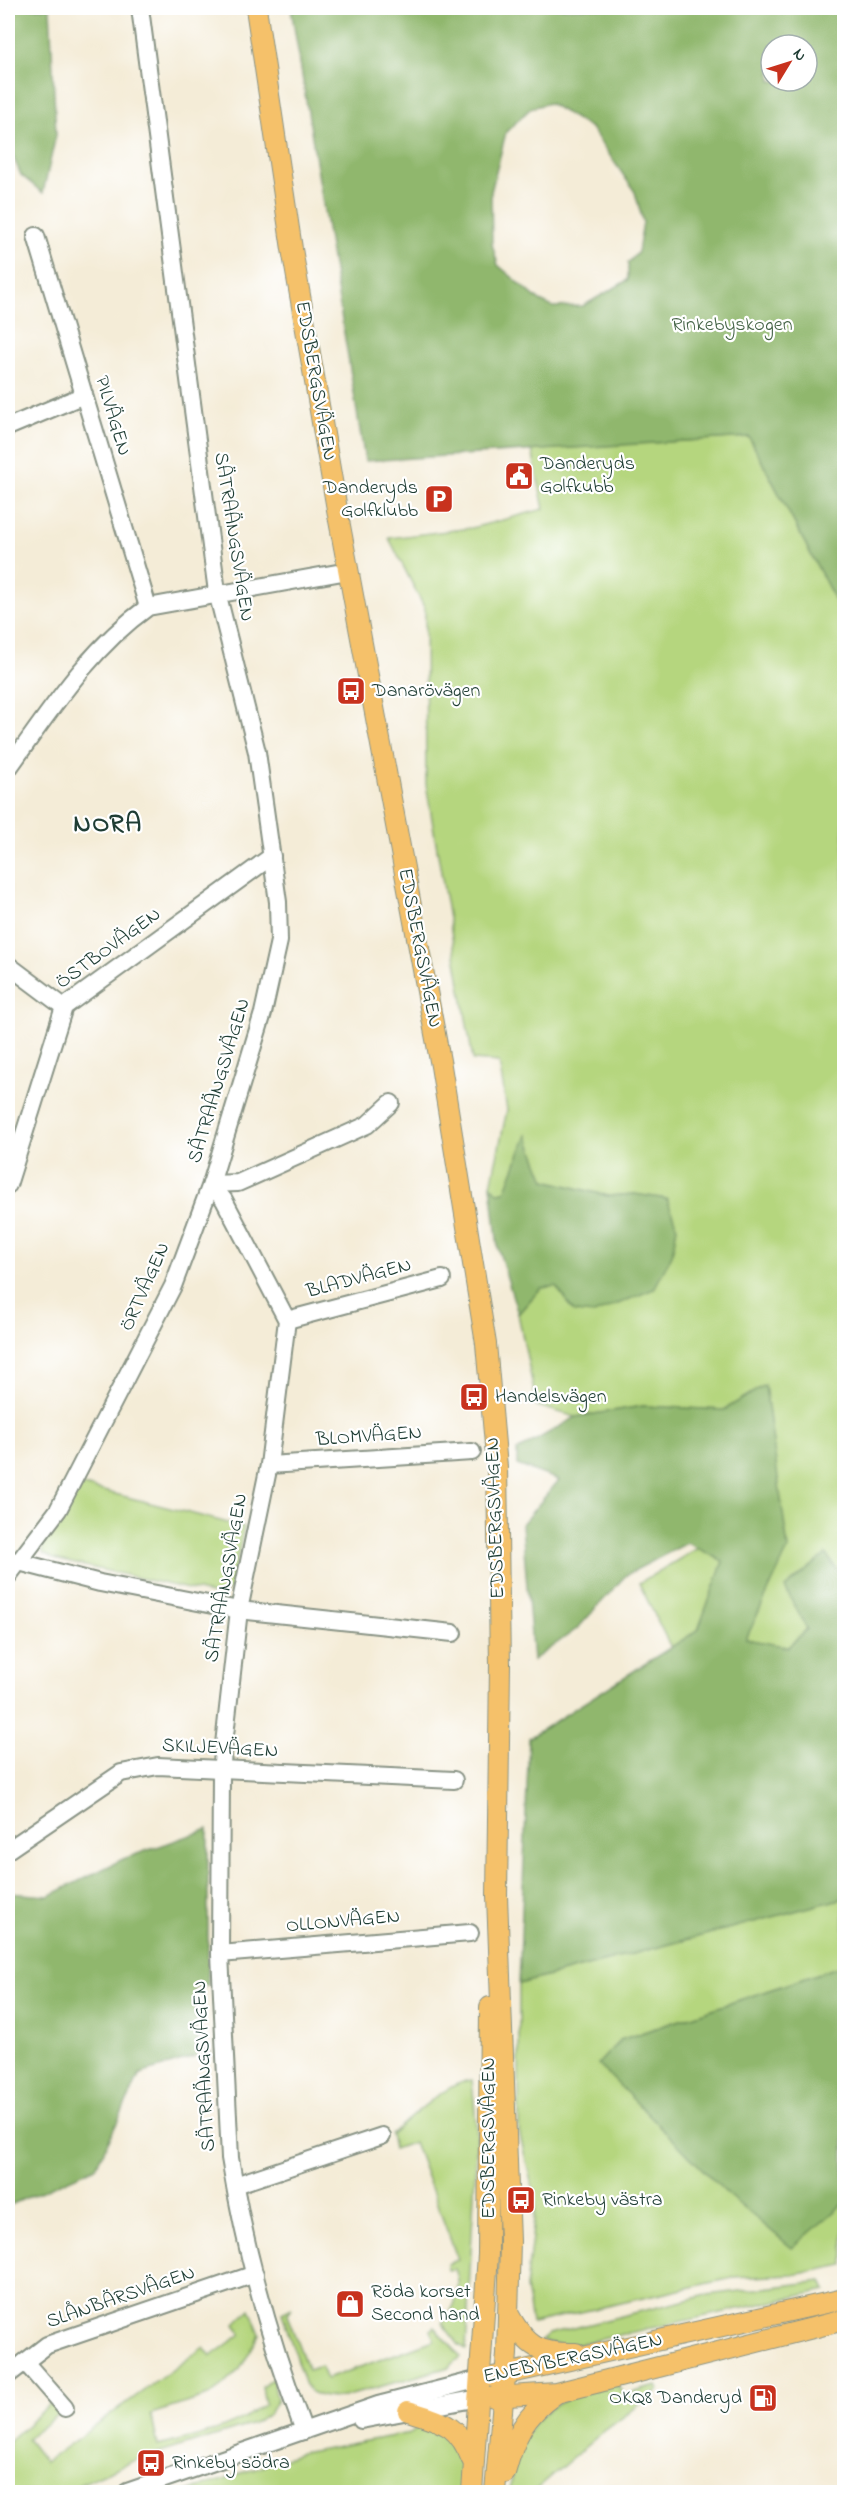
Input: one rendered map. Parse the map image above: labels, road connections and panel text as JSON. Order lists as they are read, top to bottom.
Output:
{
  "streets": {
    "main road": ["EDSBERGSVÄGEN", "ENEBYBERGSVÄGEN"],
    "street": [
      "PILVÄGEN",
      "SÄTRAÄNGSVÄGEN",
      "ÖSTBOVÄGEN",
      "BLADVÄGEN",
      "ÖRTVÄGEN",
      "BLOMVÄGEN",
      "SKILJEVÄGEN",
      "OLLONVÄGEN",
      "SLÅNBÄRSVÄGEN"
    ]
  },
  "crossings": [
    ["EDSBERGSVÄGEN", "ENEBYBERGSVÄGEN"],
    ["SÄTRAÄNGSVÄGEN", "ÖSTBOVÄGEN"],
    ["SÄTRAÄNGSVÄGEN", "BLADVÄGEN"],
    ["SÄTRAÄNGSVÄGEN", "ÖRTVÄGEN"],
    ["SÄTRAÄNGSVÄGEN", "BLOMVÄGEN"],
    ["SÄTRAÄNGSVÄGEN", "SKILJEVÄGEN"],
    ["SÄTRAÄNGSVÄGEN", "OLLONVÄGEN"],
    ["SÄTRAÄNGSVÄGEN", "SLÅNBÄRSVÄGEN"],
    ["SÄTRAÄNGSVÄGEN", "ENEBYBERGSVÄGEN"]
  ],
  "districts": ["NORA"],
  "parks": ["Rinkebyskogen"],
  "places": {
    "public building": ["Danderyds Golfkubb"],
    "parking": ["Danderyds Golfklubb"],
    "bus stop": [
      "Danarövägen",
      "Handelsvägen",
      "Rinkeby västra",
      "Rinkeby södra"
    ],
    "shop": ["Röda korset Second hand"],
    "fuel station": ["OKQ8 Danderyd"]
  },
  "north": "top right"
}
